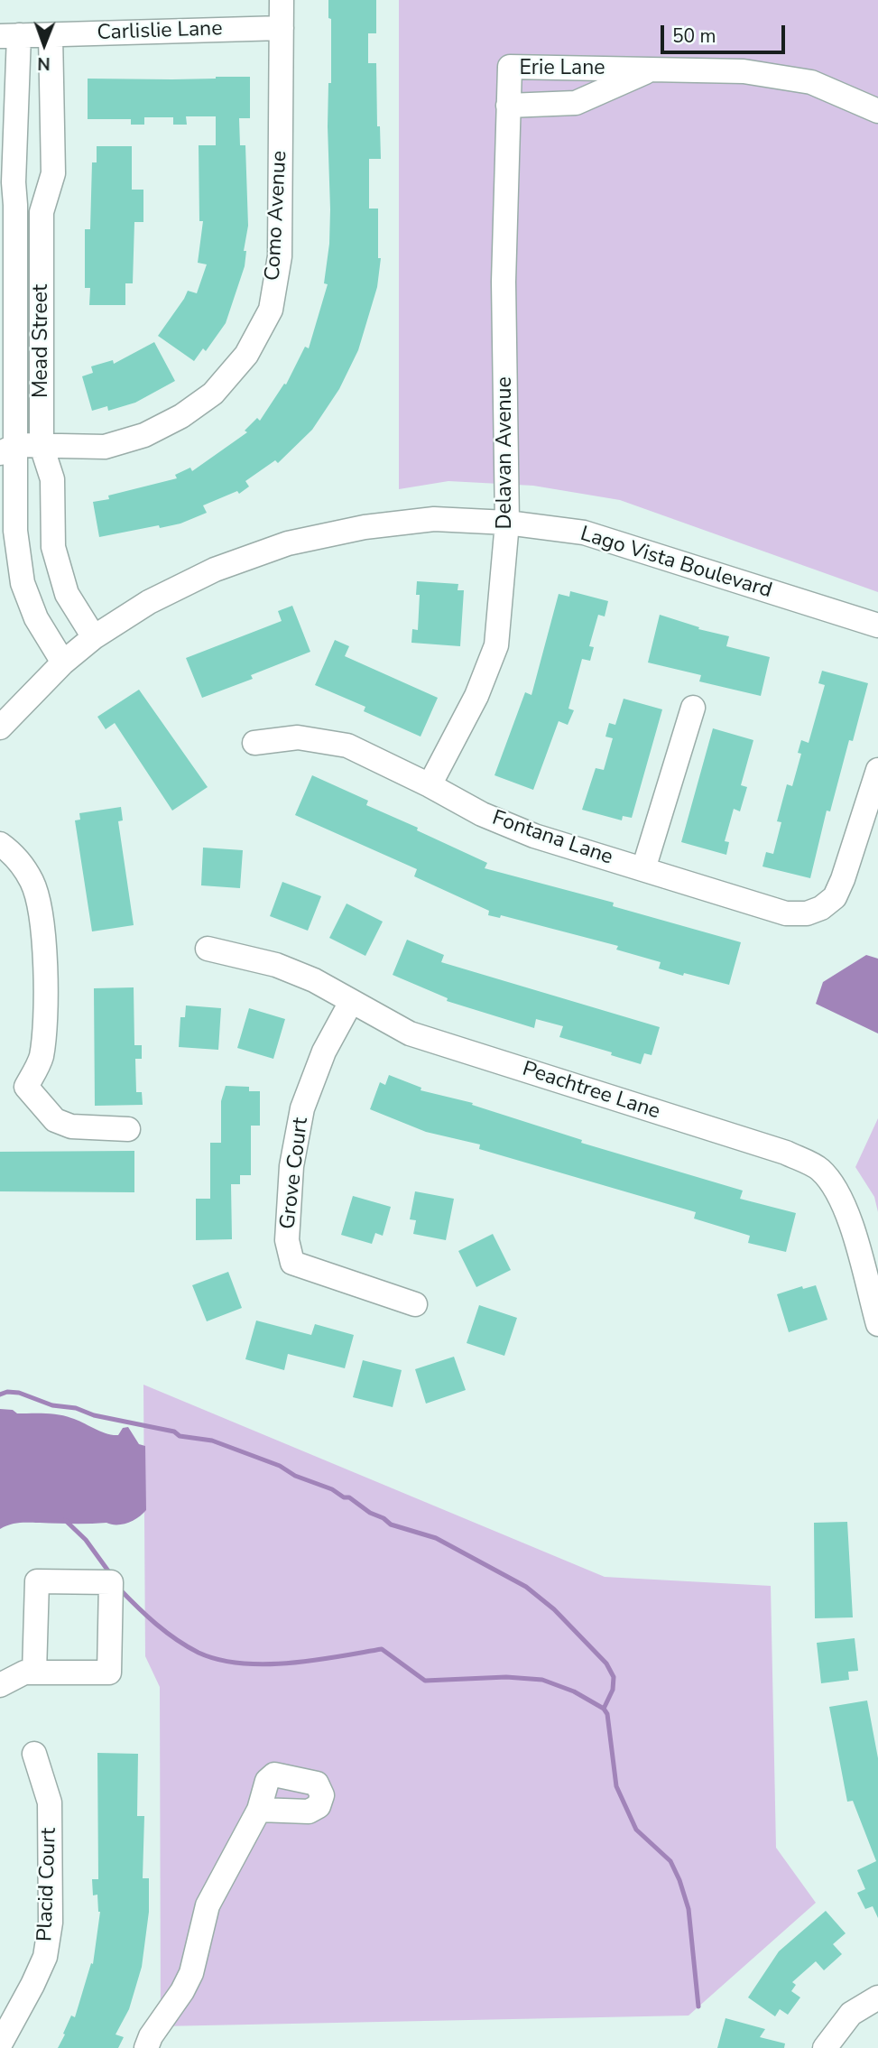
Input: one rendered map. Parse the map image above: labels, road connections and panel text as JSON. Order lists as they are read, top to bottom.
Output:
{
  "streets": {
    "street": [
      "Carlislie Lane",
      "Erie Lane",
      "Como Avenue",
      "Mead Street",
      "Delavan Avenue",
      "Lago Vista Boulevard",
      "Fontana Lane",
      "Peachtree Lane",
      "Grove Court",
      "Placid Court"
    ]
  },
  "crossings": [
    ["Carlislie Lane", "Como Avenue"],
    ["Carlislie Lane", "Mead Street"],
    ["Erie Lane", "Delavan Avenue"],
    ["Como Avenue", "Mead Street"],
    ["Mead Street", "Lago Vista Boulevard"],
    ["Delavan Avenue", "Lago Vista Boulevard"],
    ["Delavan Avenue", "Fontana Lane"],
    ["Peachtree Lane", "Grove Court"]
  ],
  "scale_bar": "50 m",
  "north": "bottom"
}
